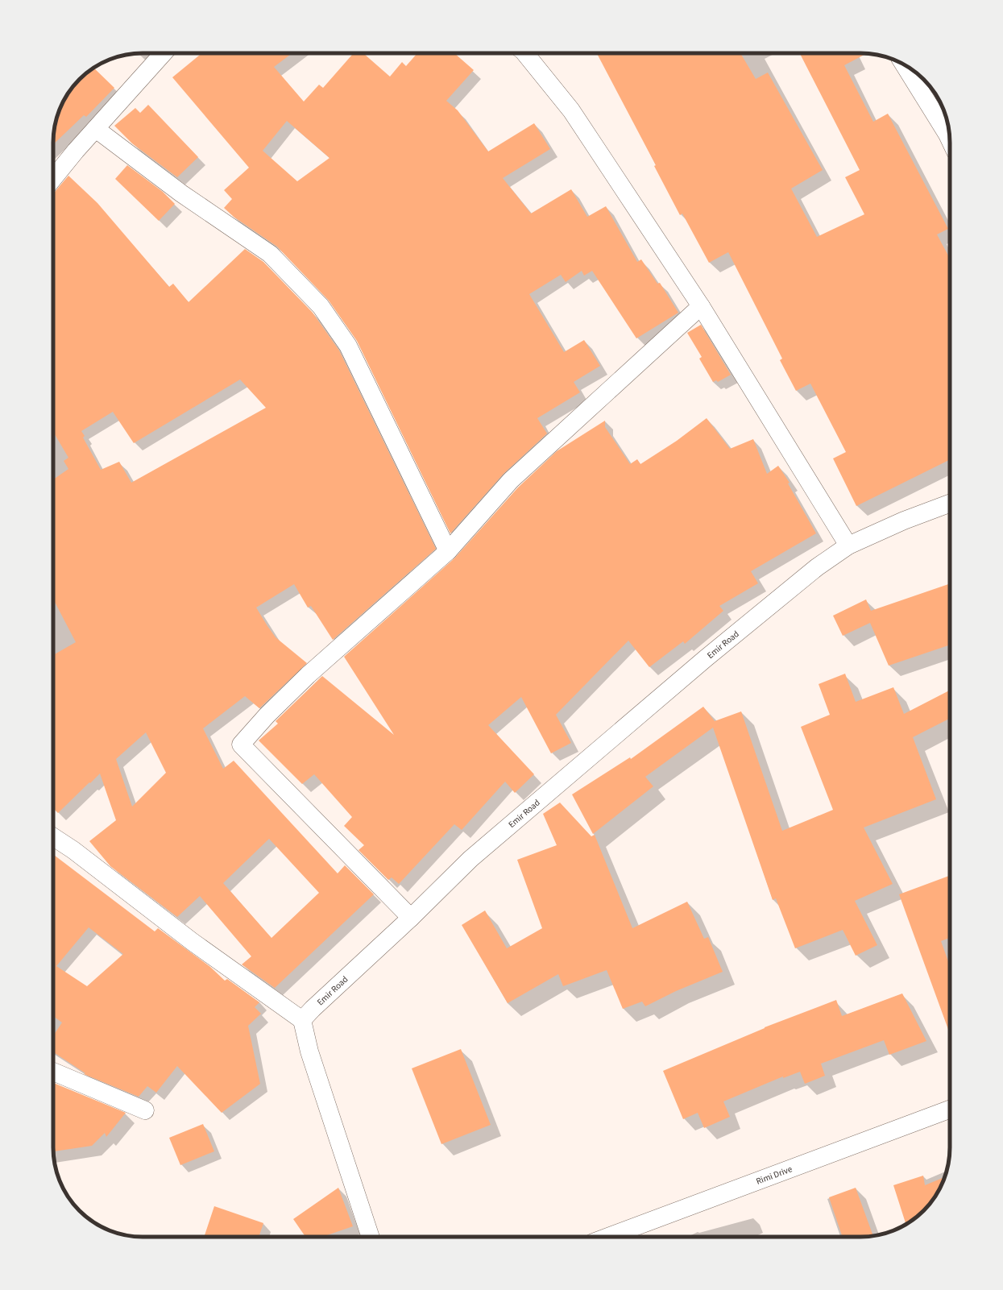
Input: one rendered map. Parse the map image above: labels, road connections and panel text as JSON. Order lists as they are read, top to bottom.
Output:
{
  "streets": {
    "street": ["Emir Road", "Rimi Drive"]
  }
}
